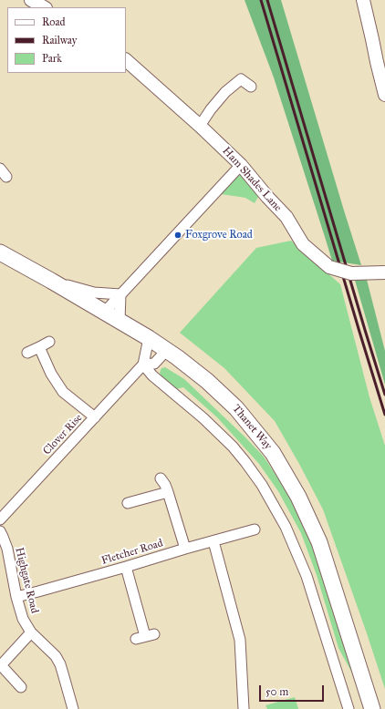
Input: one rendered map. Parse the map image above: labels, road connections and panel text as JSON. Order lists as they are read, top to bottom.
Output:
{
  "streets": {
    "main road": ["Thanet Way"],
    "street": [
      "Ham Shades Lane",
      "Clover Rise",
      "Fletcher Road",
      "Highgate Road"
    ]
  },
  "crossings": [
    ["Thanet Way", "Clover Rise"],
    ["Fletcher Road", "Highgate Road"]
  ],
  "places": ["Foxgrove Road"],
  "legend": ["Road", "Railway", "Park"],
  "scale_bar": "50 m"
}
